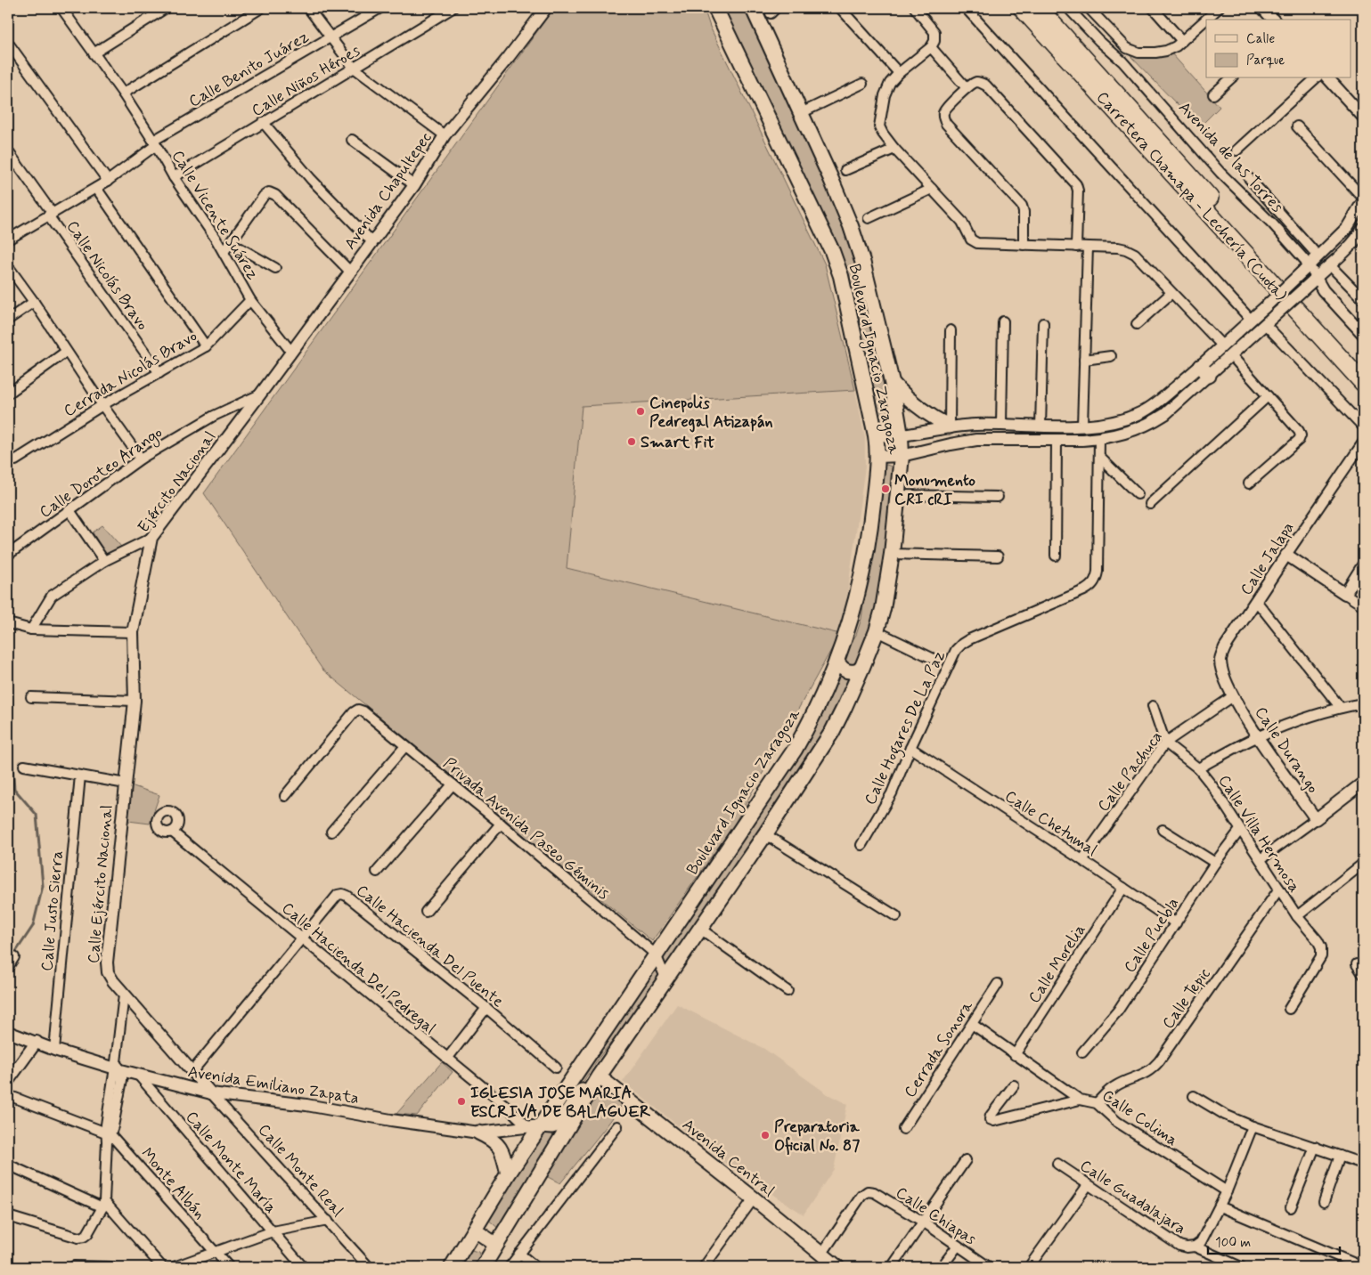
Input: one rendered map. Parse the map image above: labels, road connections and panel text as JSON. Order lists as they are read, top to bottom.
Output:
{
  "streets": {
    "highway": ["Carretera Chamapa - Lechería (Cuota)"],
    "main road": ["Boulevard Ignacio Zaragoza", "Avenida Central"],
    "street": [
      "Calle Benito Juárez",
      "Calle Niños Héroes",
      "Avenida de las Torres",
      "Avenida Chapultepec",
      "Calle Vicente Suárez",
      "Calle Nicolás Bravo",
      "Cerrada Nicolás Bravo",
      "Calle Doroteo Arango",
      "Ejército Nacional",
      "Calle Jalapa",
      "Calle Hogares De La Paz",
      "Calle Durango",
      "Calle Pachuca",
      "Calle Chetumal",
      "Privada Avenida Paseo Géminis",
      "Calle Villa Hermosa",
      "Calle Ejército Nacional",
      "Calle Justo Sierra",
      "Calle Puebla",
      "Calle Hacienda Del Puente",
      "Calle Morelia",
      "Calle Hacienda Del Pedregal",
      "Calle Tepic",
      "Cerrada Sonora",
      "Avenida Emiliano Zapata",
      "Calle Colima",
      "Calle Monte María",
      "Calle Monte Real",
      "Monte Albán",
      "Calle Guadalajara",
      "Calle Chiapas"
    ]
  },
  "crossings": [
    ["Calle Benito Juárez", "Calle Vicente Suárez"],
    ["Calle Benito Juárez", "Calle Nicolás Bravo"],
    ["Calle Niños Héroes", "Calle Vicente Suárez"],
    ["Avenida Chapultepec", "Calle Vicente Suárez"],
    ["Avenida Chapultepec", "Calle Doroteo Arango"],
    ["Avenida Chapultepec", "Ejército Nacional"],
    ["Calle Vicente Suárez", "Cerrada Nicolás Bravo"],
    ["Calle Nicolás Bravo", "Cerrada Nicolás Bravo"],
    ["Boulevard Ignacio Zaragoza", "Privada Avenida Paseo Géminis"],
    ["Boulevard Ignacio Zaragoza", "Calle Hacienda Del Pedregal"],
    ["Boulevard Ignacio Zaragoza", "Avenida Emiliano Zapata"],
    ["Boulevard Ignacio Zaragoza", "Avenida Central"],
    ["Calle Doroteo Arango", "Ejército Nacional"],
    ["Ejército Nacional", "Calle Ejército Nacional"],
    ["Calle Jalapa", "Calle Durango"],
    ["Calle Jalapa", "Calle Pachuca"],
    ["Calle Hogares De La Paz", "Calle Chetumal"],
    ["Calle Durango", "Calle Pachuca"],
    ["Calle Pachuca", "Calle Chetumal"],
    ["Calle Pachuca", "Calle Villa Hermosa"],
    ["Calle Chetumal", "Calle Puebla"],
    ["Calle Chetumal", "Calle Morelia"],
    ["Calle Villa Hermosa", "Calle Puebla"],
    ["Calle Villa Hermosa", "Calle Tepic"],
    ["Calle Justo Sierra", "Avenida Emiliano Zapata"],
    ["Calle Hacienda Del Puente", "Calle Hacienda Del Pedregal"],
    ["Calle Morelia", "Calle Colima"],
    ["Calle Hacienda Del Pedregal", "Avenida Emiliano Zapata"],
    ["Calle Tepic", "Calle Colima"],
    ["Cerrada Sonora", "Calle Colima"],
    ["Avenida Emiliano Zapata", "Calle Monte María"],
    ["Avenida Emiliano Zapata", "Calle Monte Real"],
    ["Calle Colima", "Calle Guadalajara"],
    ["Avenida Central", "Calle Chiapas"]
  ],
  "places": [
    "Cinepolis Pedregal Atizapán",
    "Smart Fit",
    "Monumento CRI cRI",
    "IGLESIA JOSE MARIA ESCRIVA DE BALAGUER",
    "Preparatoria Oficial No. 87"
  ],
  "legend": ["Calle", "Parque"],
  "scale_bar": "100 m"
}
